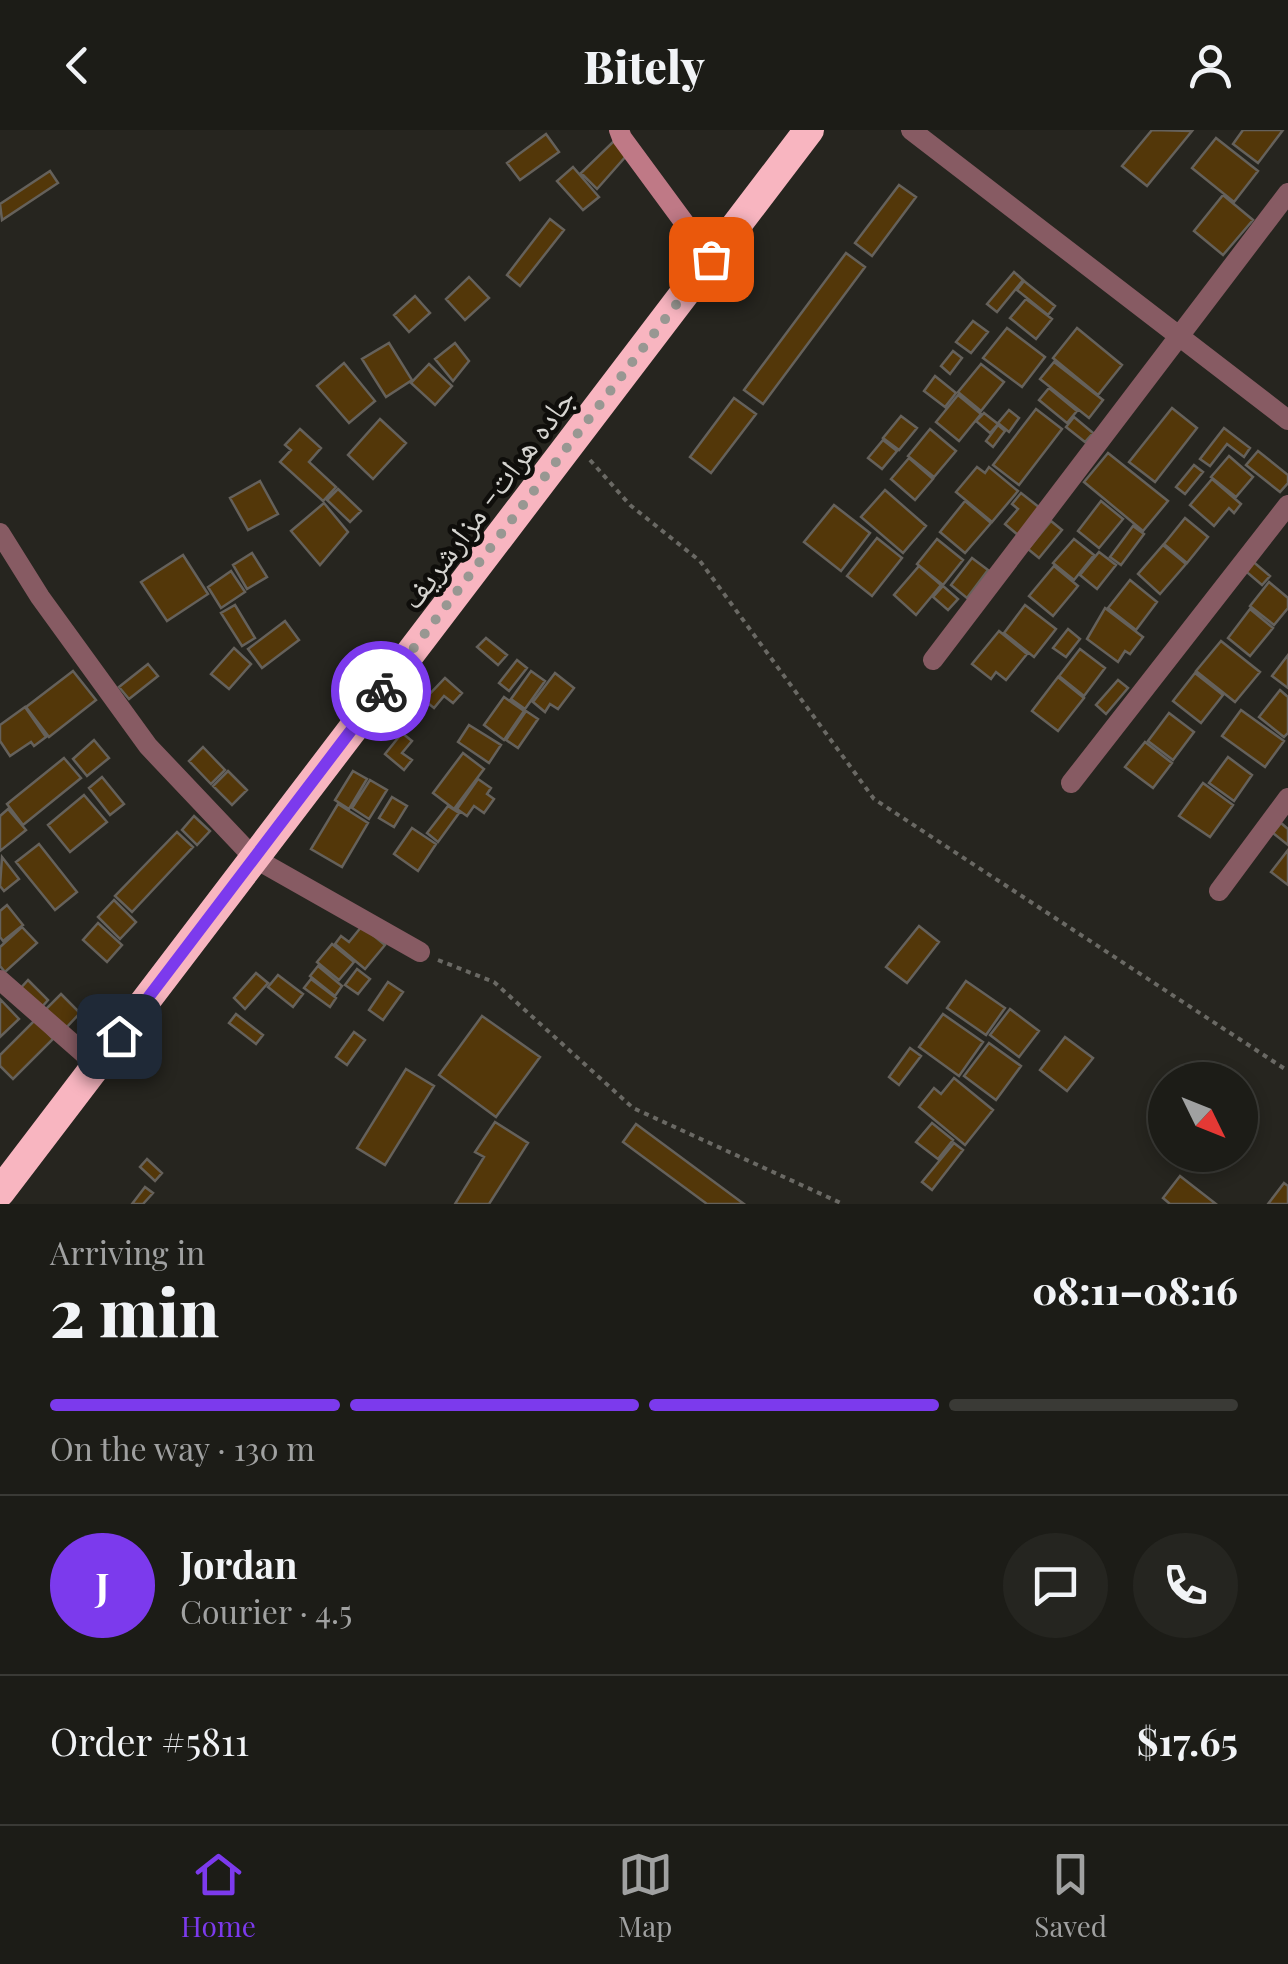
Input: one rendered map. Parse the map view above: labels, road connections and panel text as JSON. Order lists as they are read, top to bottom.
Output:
{
  "streets": {
    "highway": ["جاده هرات- مزارشریف"]
  },
  "north": "bottom right",
  "page": {
    "header": "Bitely",
    "heading": ["2 min", "Arriving in", "08:11–08:16"],
    "panel": [
      "Jordan",
      "Courier · 4.5",
      "Order #5811",
      "$17.65"
    ],
    "bar": "On the way · 130 m",
    "round": "J",
    "tabs": ["Home", "Map", "Saved"]
  }
}
